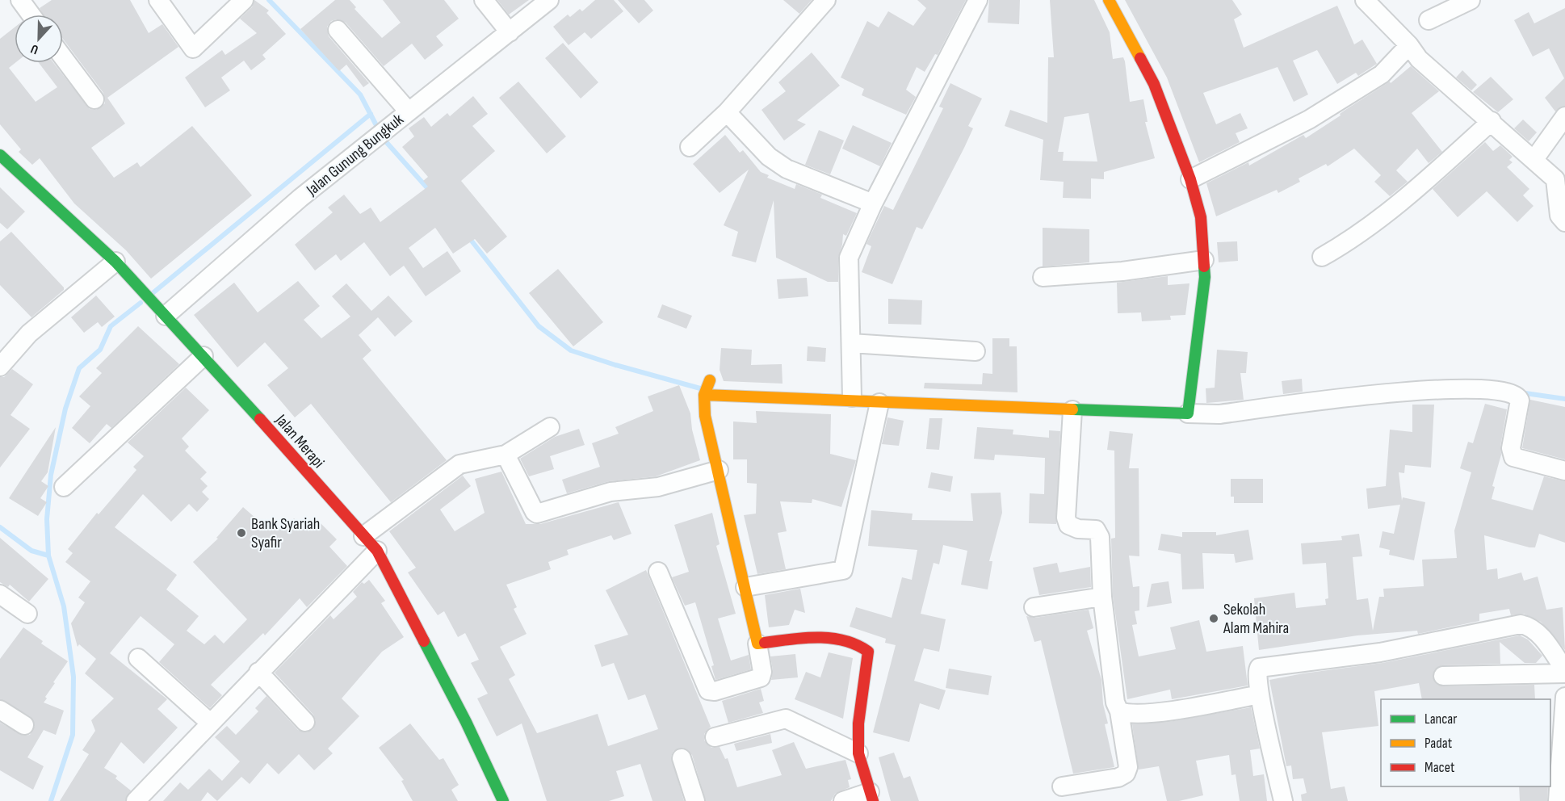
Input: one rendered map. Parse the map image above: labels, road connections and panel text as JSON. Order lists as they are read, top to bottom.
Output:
{
  "streets": {
    "street": ["Jalan Gunung Bungkuk", "Jalan Merapi"]
  },
  "crossings": [
    ["Jalan Gunung Bungkuk", "Jalan Merapi"]
  ],
  "places": ["Bank Syariah Syafir", "Sekolah Alam Mahira"],
  "legend": ["Lancar", "Padat", "Macet"],
  "north": "bottom"
}
